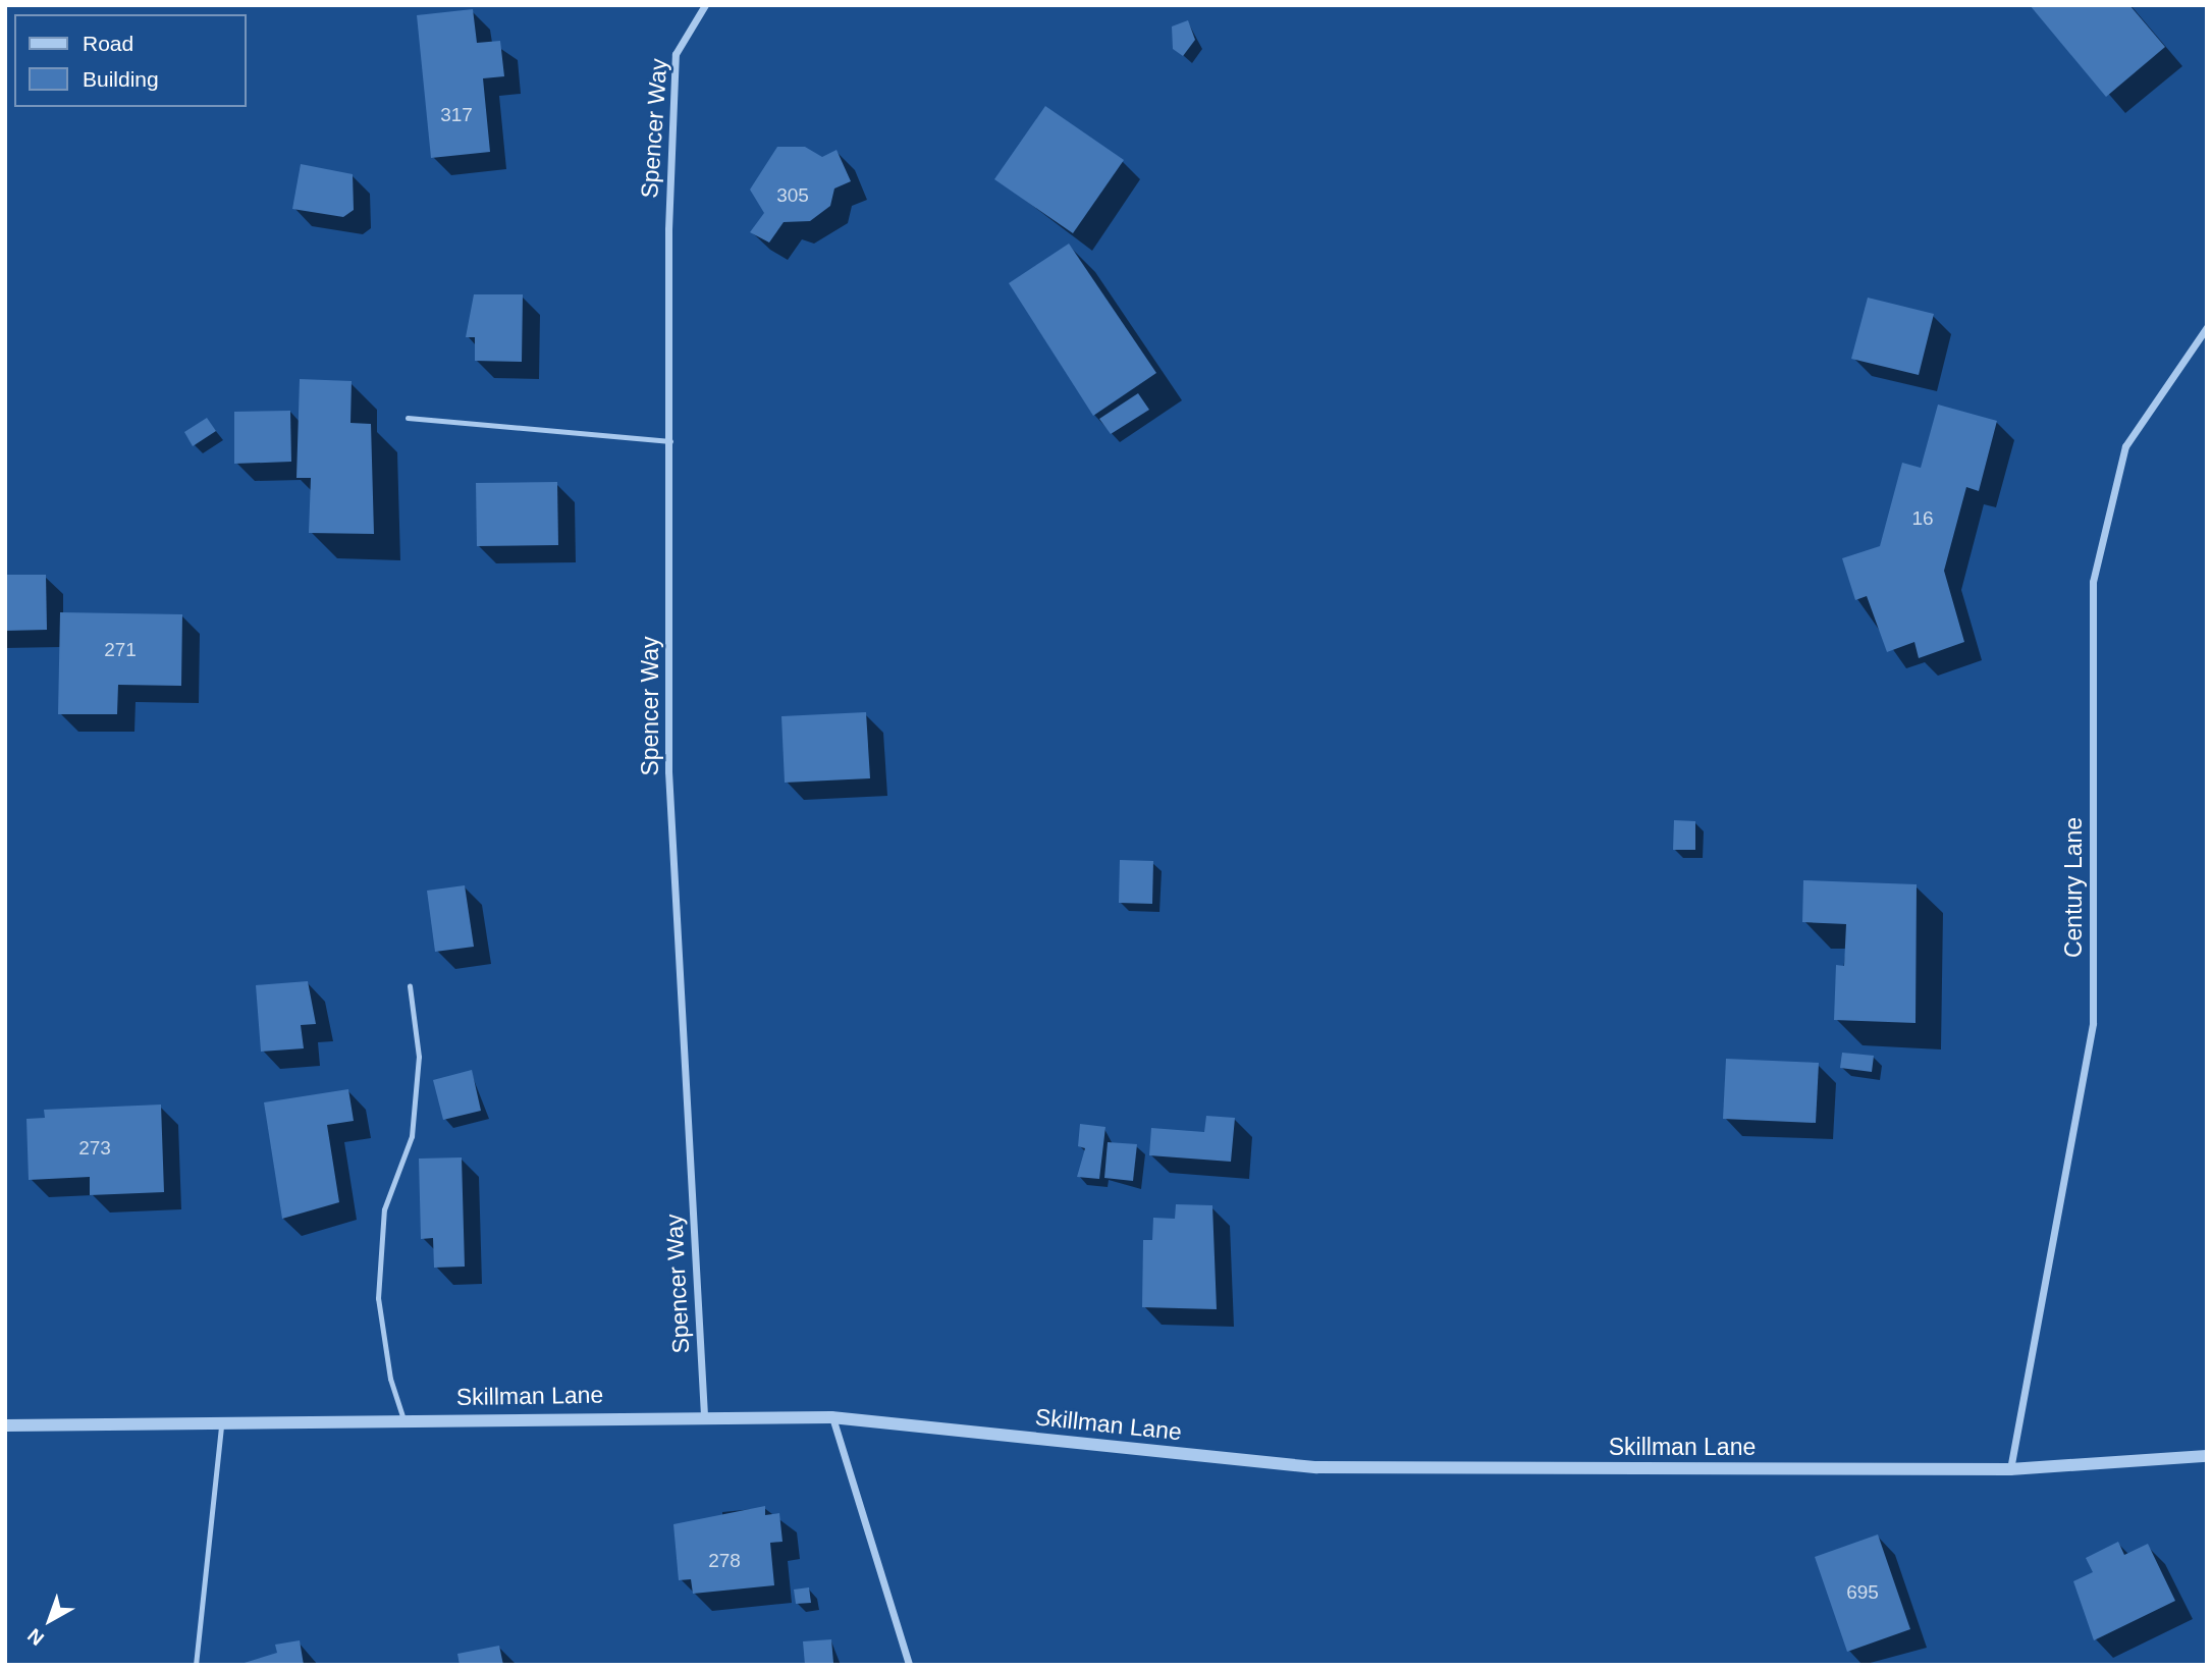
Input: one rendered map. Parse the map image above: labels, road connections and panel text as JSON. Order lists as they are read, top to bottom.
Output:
{
  "streets": {
    "street": ["Spencer Way", "Century Lane", "Skillman Lane"]
  },
  "crossings": [
    ["Spencer Way", "Skillman Lane"],
    ["Century Lane", "Skillman Lane"]
  ],
  "house_numbers": [
    "317",
    "305",
    "16",
    "271",
    "273",
    "278",
    "695"
  ],
  "legend": ["Road", "Building"],
  "north": "bottom left"
}
